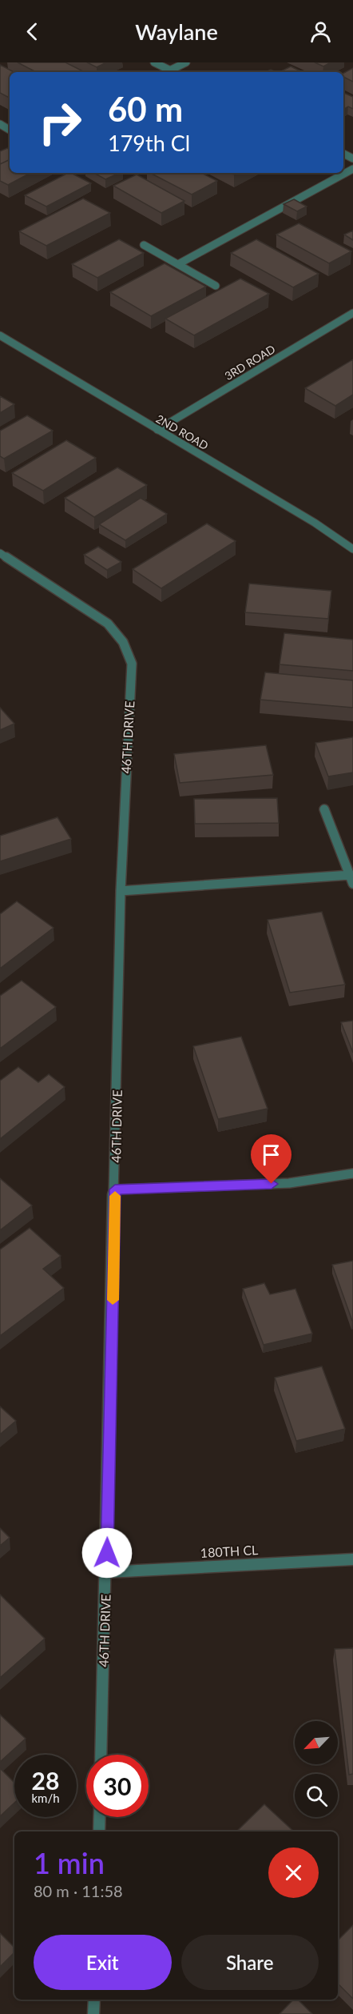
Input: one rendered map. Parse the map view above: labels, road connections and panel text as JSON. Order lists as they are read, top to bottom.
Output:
{
  "streets": {
    "street": [
      "3RD ROAD",
      "2ND ROAD",
      "46TH DRIVE",
      "180TH CL"
    ]
  },
  "crossings": [
    ["3RD ROAD", "2ND ROAD"],
    ["46TH DRIVE", "180TH CL"]
  ],
  "north": "bottom left",
  "page": {
    "header": "Waylane",
    "turn": ["60 m", "179th Cl"],
    "speed": "28 km/h",
    "limit": "30",
    "heading": ["1 min", "80 m · 11:58"],
    "buttons": ["Exit", "Share"]
  }
}
